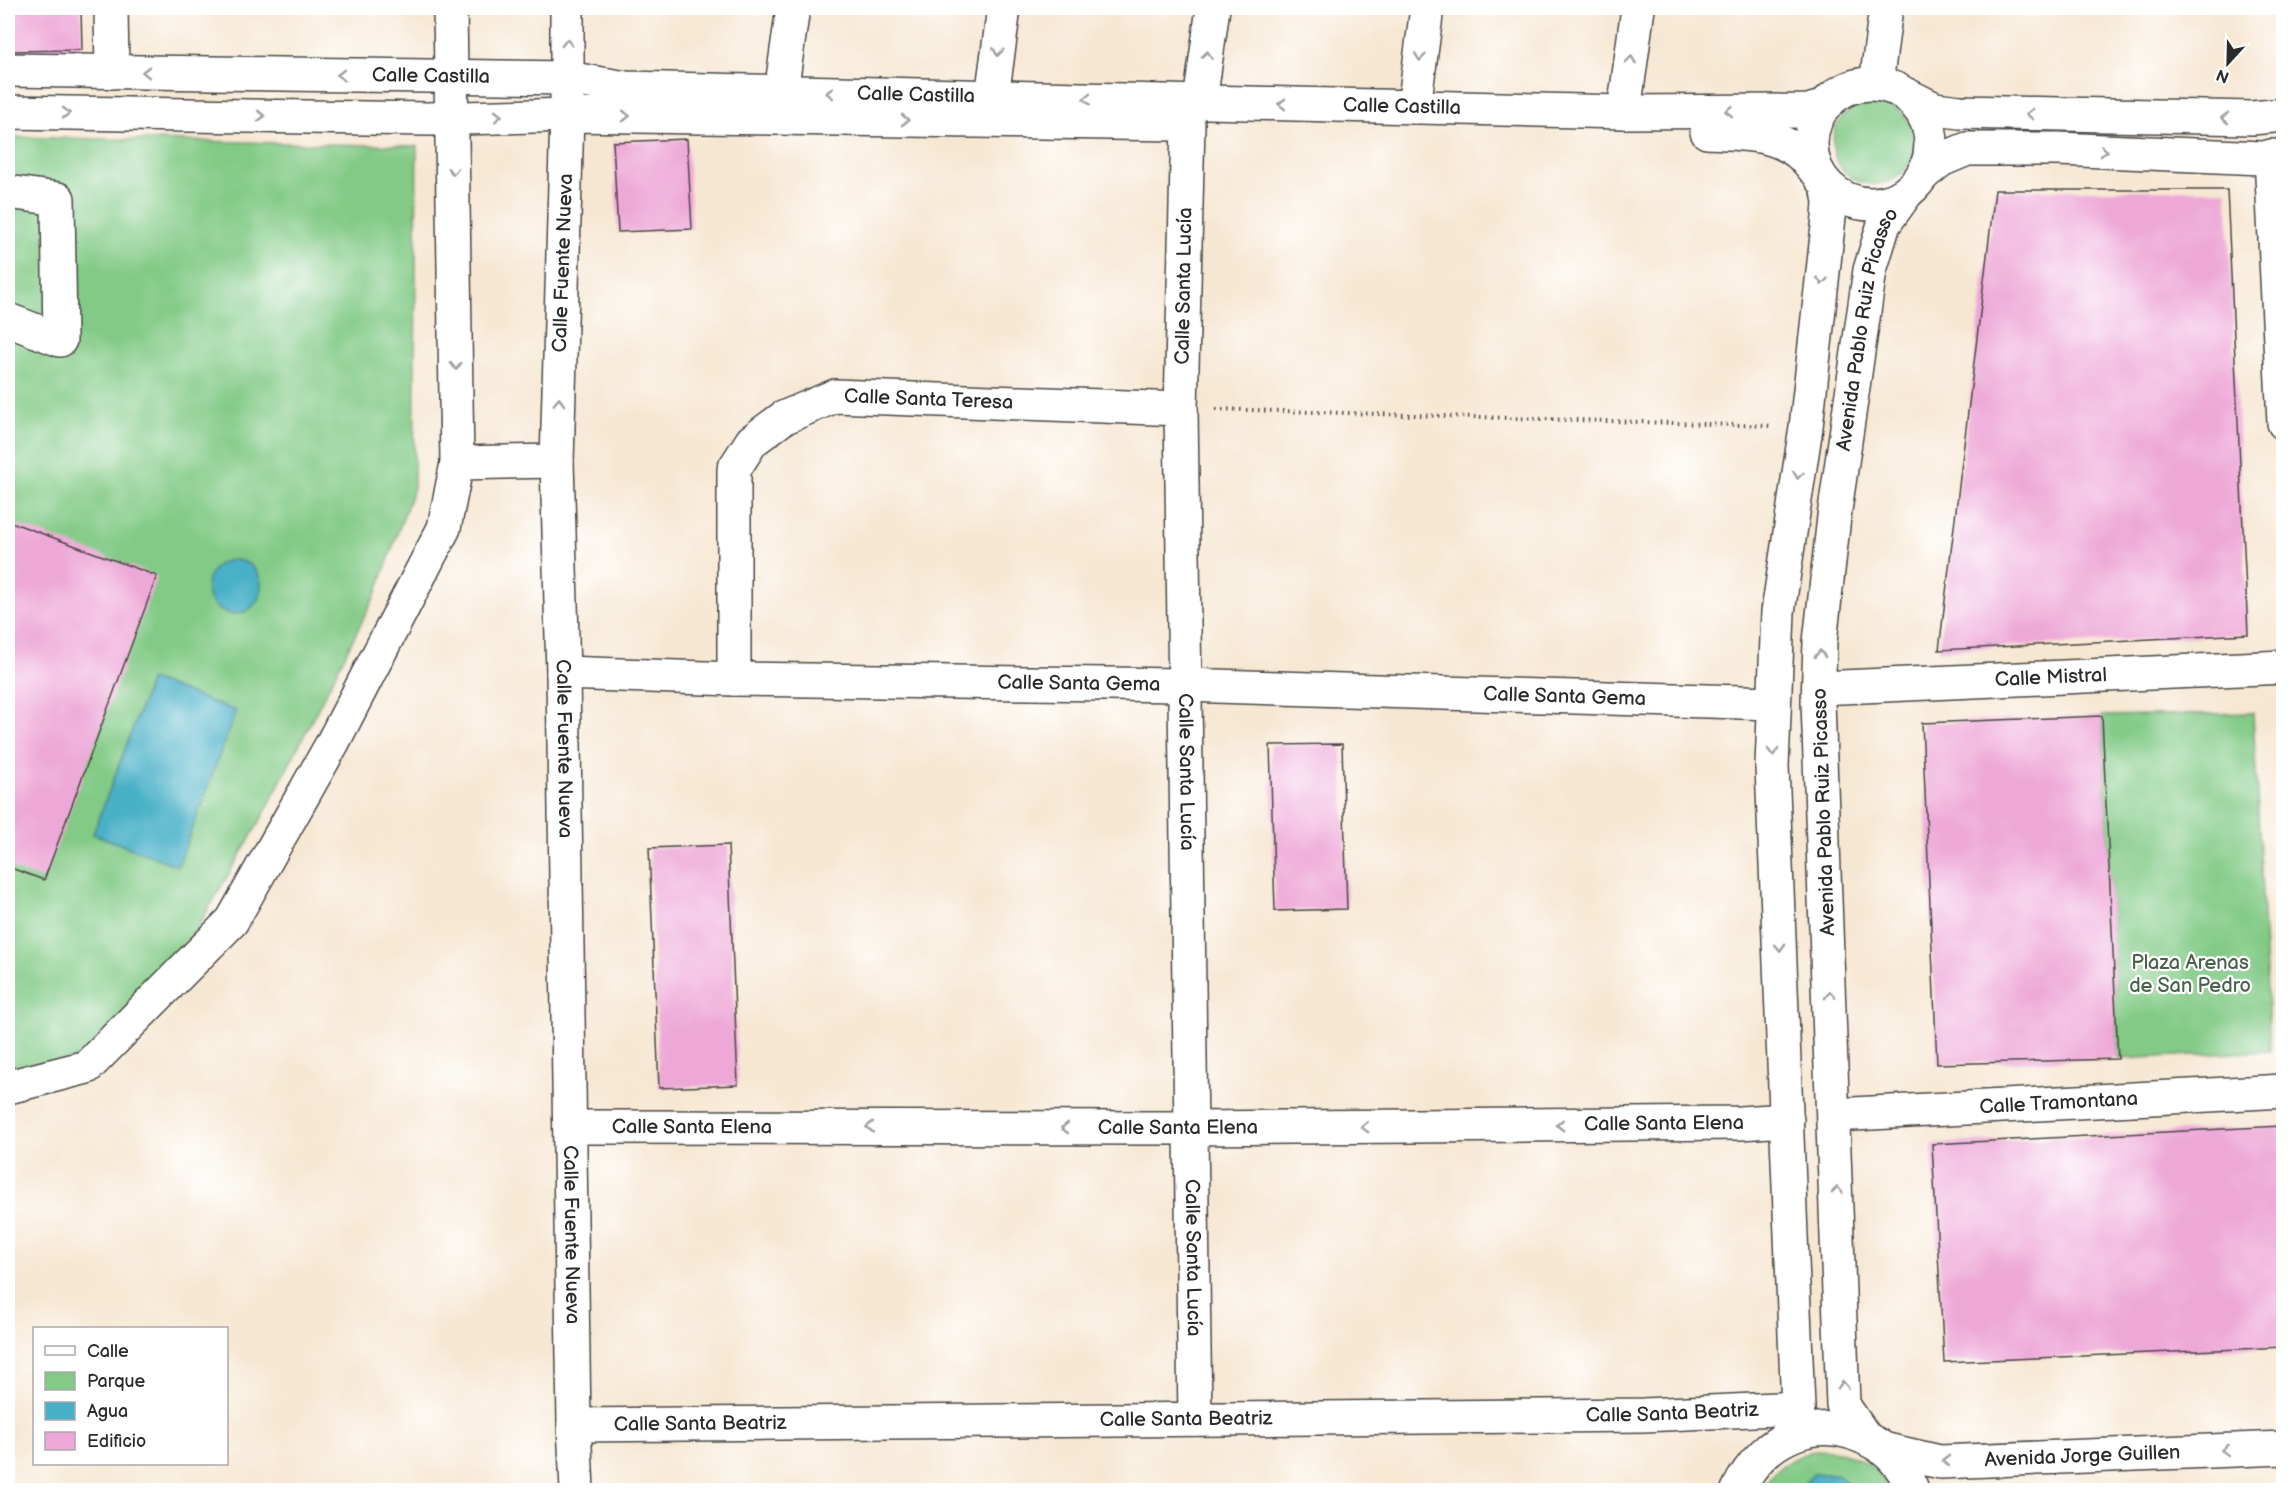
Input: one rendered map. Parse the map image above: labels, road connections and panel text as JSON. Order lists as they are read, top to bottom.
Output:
{
  "streets": {
    "street": [
      "Calle Castilla",
      "Calle Fuente Nueva",
      "Calle Santa Lucía",
      "Avenida Pablo Ruiz Picasso",
      "Calle Santa Teresa",
      "Calle Mistral",
      "Calle Santa Gema",
      "Calle Tramontana",
      "Calle Santa Elena",
      "Calle Santa Beatriz",
      "Avenida Jorge Guillen"
    ]
  },
  "crossings": [
    ["Calle Castilla", "Calle Fuente Nueva"],
    ["Calle Castilla", "Calle Santa Lucía"],
    ["Calle Castilla", "Avenida Pablo Ruiz Picasso"],
    ["Calle Fuente Nueva", "Calle Santa Gema"],
    ["Calle Fuente Nueva", "Calle Santa Elena"],
    ["Calle Fuente Nueva", "Calle Santa Beatriz"],
    ["Calle Santa Lucía", "Calle Santa Teresa"],
    ["Calle Santa Lucía", "Calle Santa Gema"],
    ["Calle Santa Lucía", "Calle Santa Elena"],
    ["Calle Santa Lucía", "Calle Santa Beatriz"],
    ["Avenida Pablo Ruiz Picasso", "Calle Mistral"],
    ["Avenida Pablo Ruiz Picasso", "Calle Tramontana"],
    ["Avenida Pablo Ruiz Picasso", "Avenida Jorge Guillen"],
    ["Calle Santa Teresa", "Calle Santa Gema"]
  ],
  "one_way": ["Calle Santa Elena", "Avenida Jorge Guillen"],
  "parks": ["Plaza Arenas de San Pedro"],
  "legend": [
    "Calle",
    "Parque",
    "Agua",
    "Edificio"
  ],
  "north": "bottom"
}
